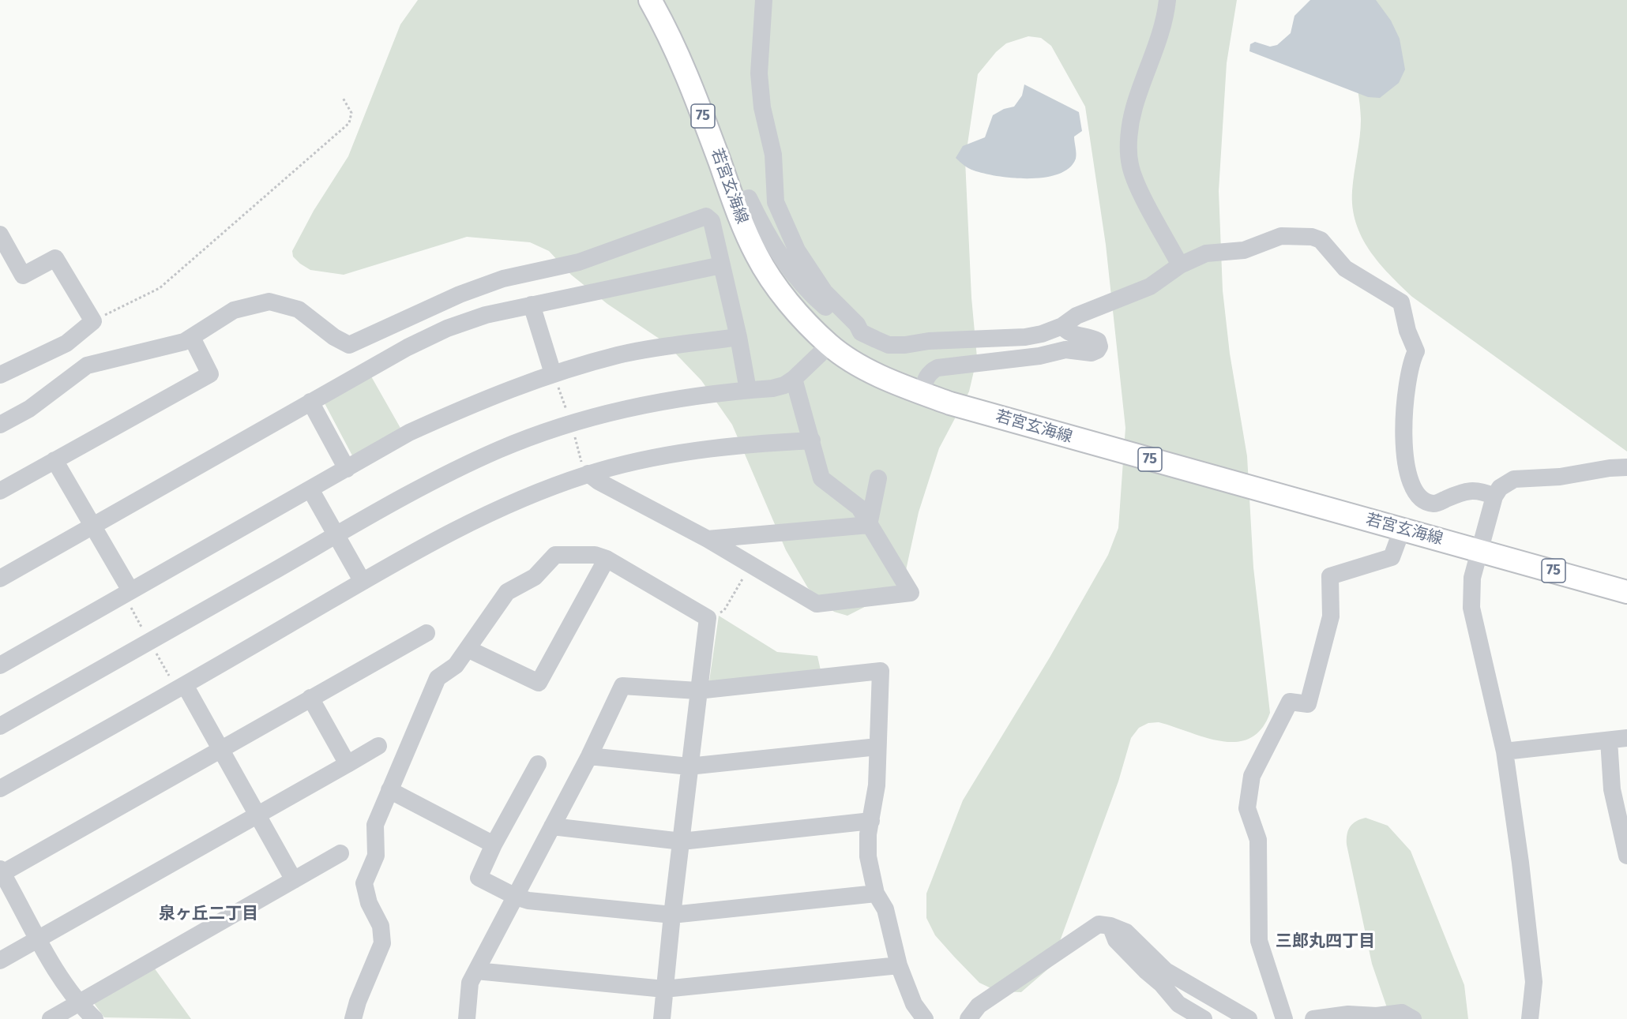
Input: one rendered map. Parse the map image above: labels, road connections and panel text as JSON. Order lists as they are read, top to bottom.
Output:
{
  "streets": {
    "main road": ["75", "若宮玄海線"]
  },
  "districts": ["泉ヶ丘二丁目", "三郎丸四丁目"]
}
